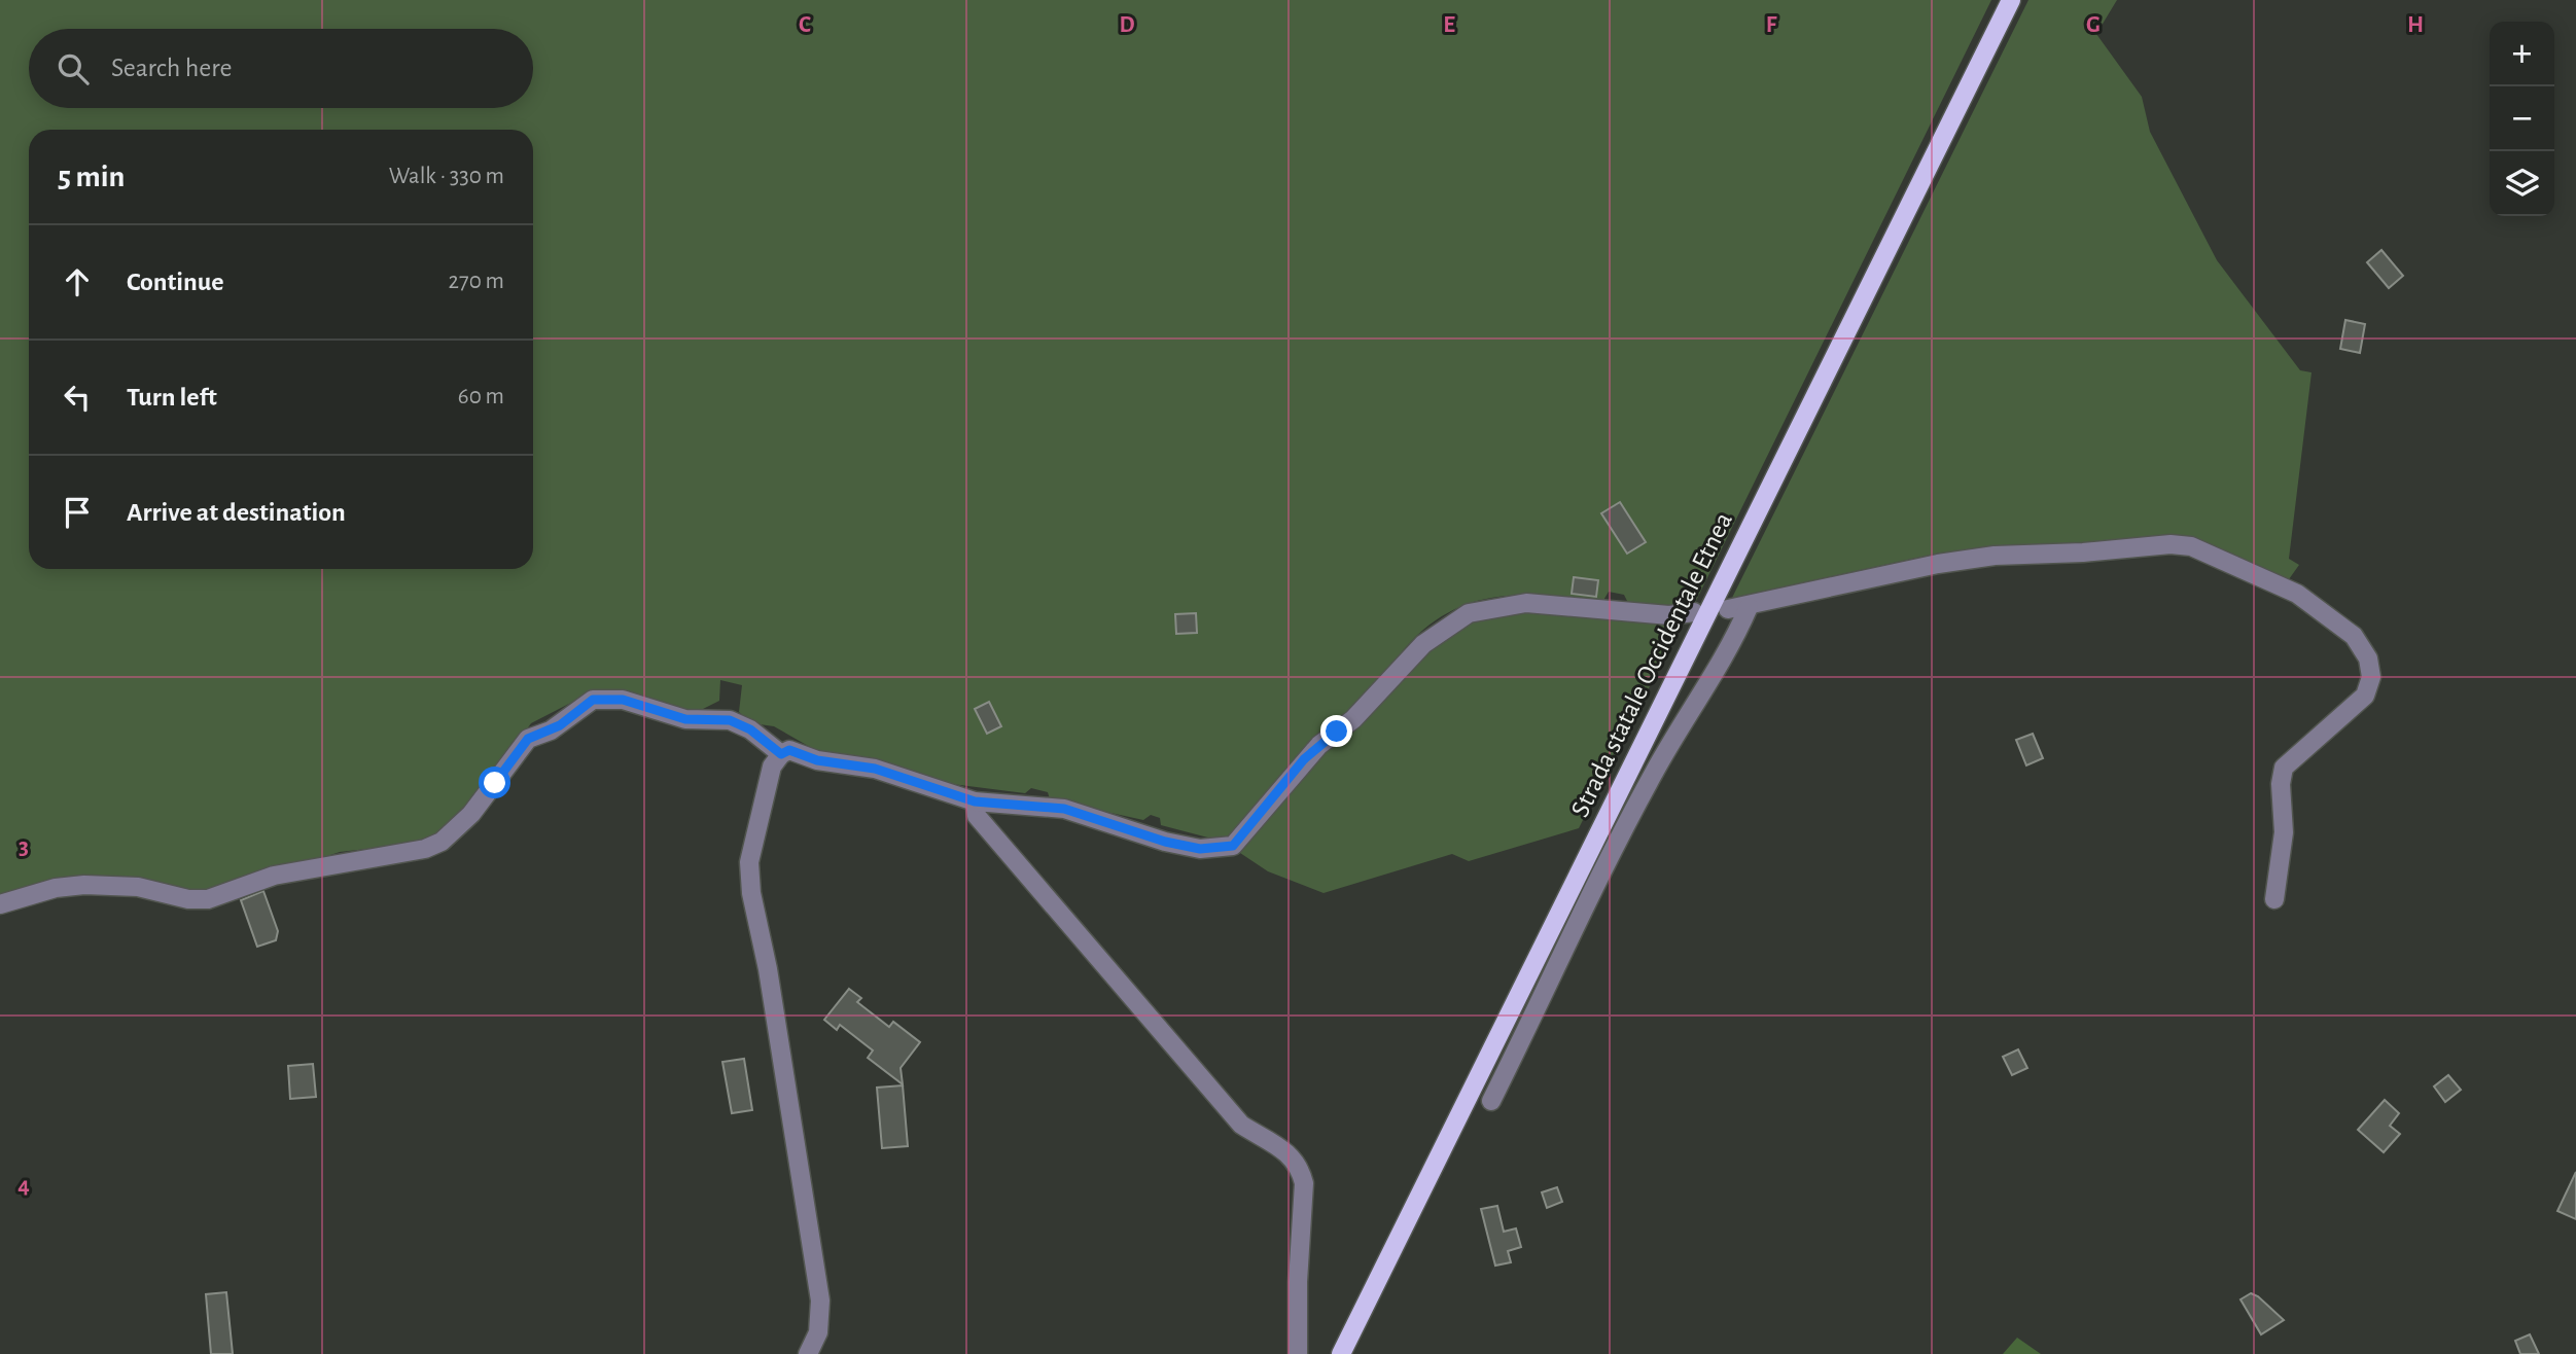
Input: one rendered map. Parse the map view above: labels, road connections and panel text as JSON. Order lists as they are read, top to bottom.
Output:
{
  "streets": {
    "main road": ["Strada statale Occidentale Etnea"]
  },
  "page": {
    "map_buttons": ["+", "−"],
    "search": "Search here",
    "heading": ["5 min", "Walk · 330 m"],
    "list": [
      ["Continue", "270 m"],
      ["Turn left", "60 m"],
      "Arrive at destination"
    ]
  },
  "grid": {
    "columns": [
      "C",
      "D",
      "E",
      "F",
      "G",
      "H"
    ],
    "rows": ["3", "4"]
  }
}
